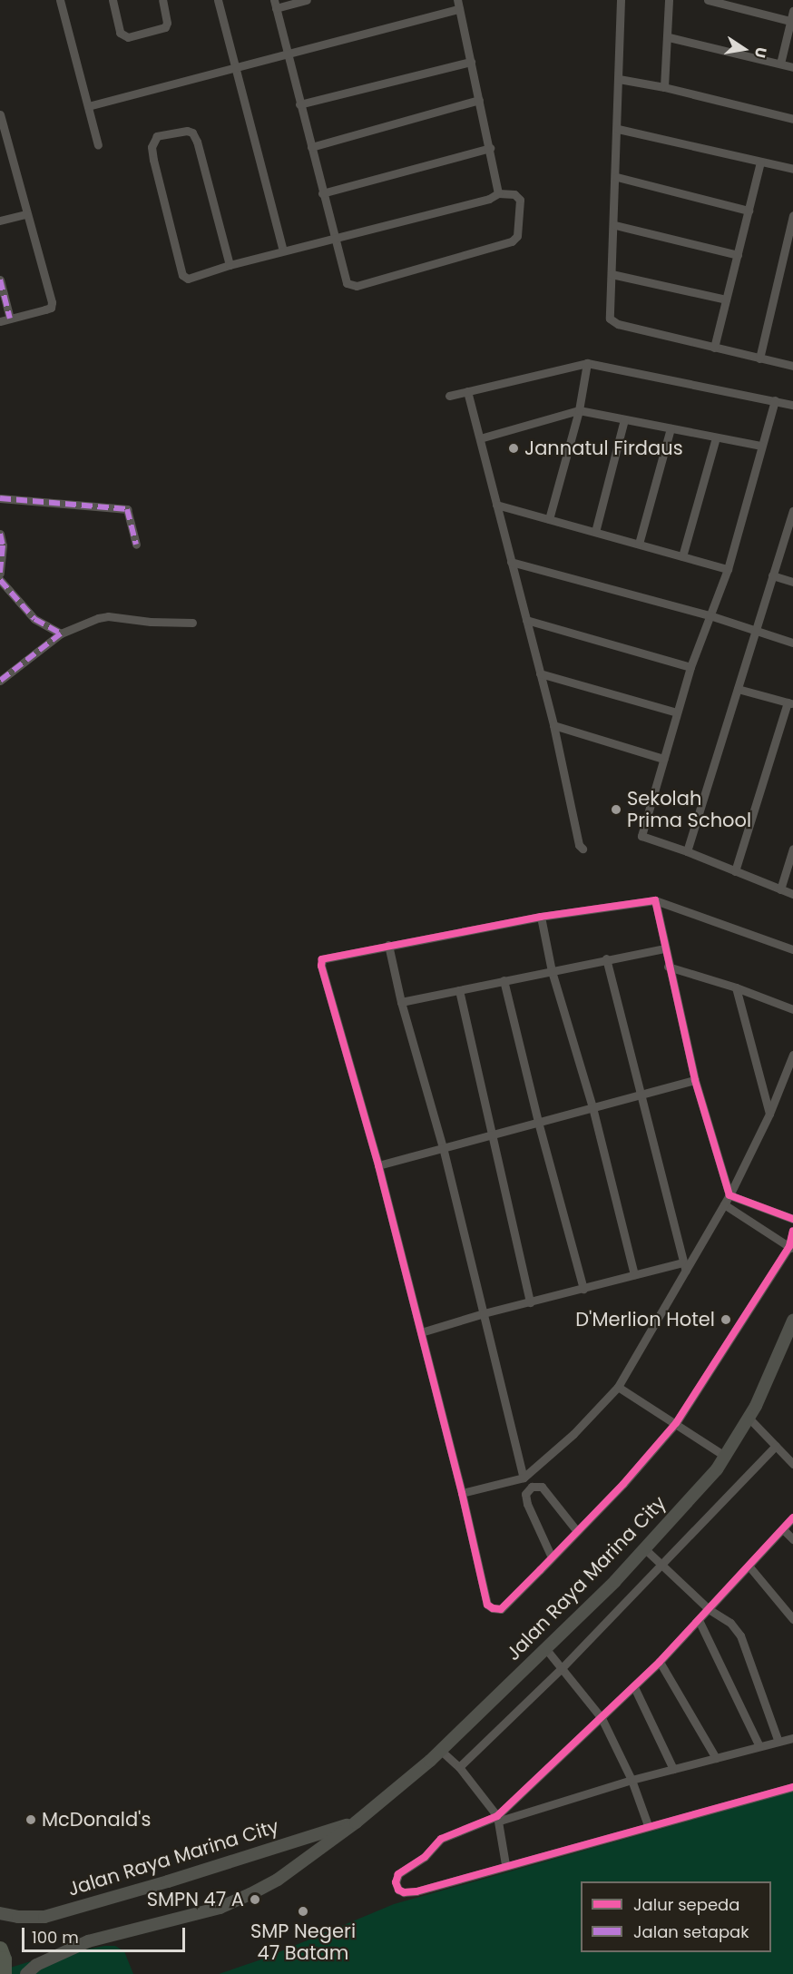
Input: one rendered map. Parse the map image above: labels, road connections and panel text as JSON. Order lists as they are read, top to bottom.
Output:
{
  "streets": {
    "main road": ["Jalan Raya Marina City"]
  },
  "places": [
    "Jannatul Firdaus",
    "Sekolah Prima School",
    "D'Merlion Hotel",
    "McDonald's",
    "SMPN 47 A",
    "SMP Negeri 47 Batam"
  ],
  "legend": ["Jalur sepeda", "Jalan setapak"],
  "scale_bar": "100 m",
  "north": "right"
}
